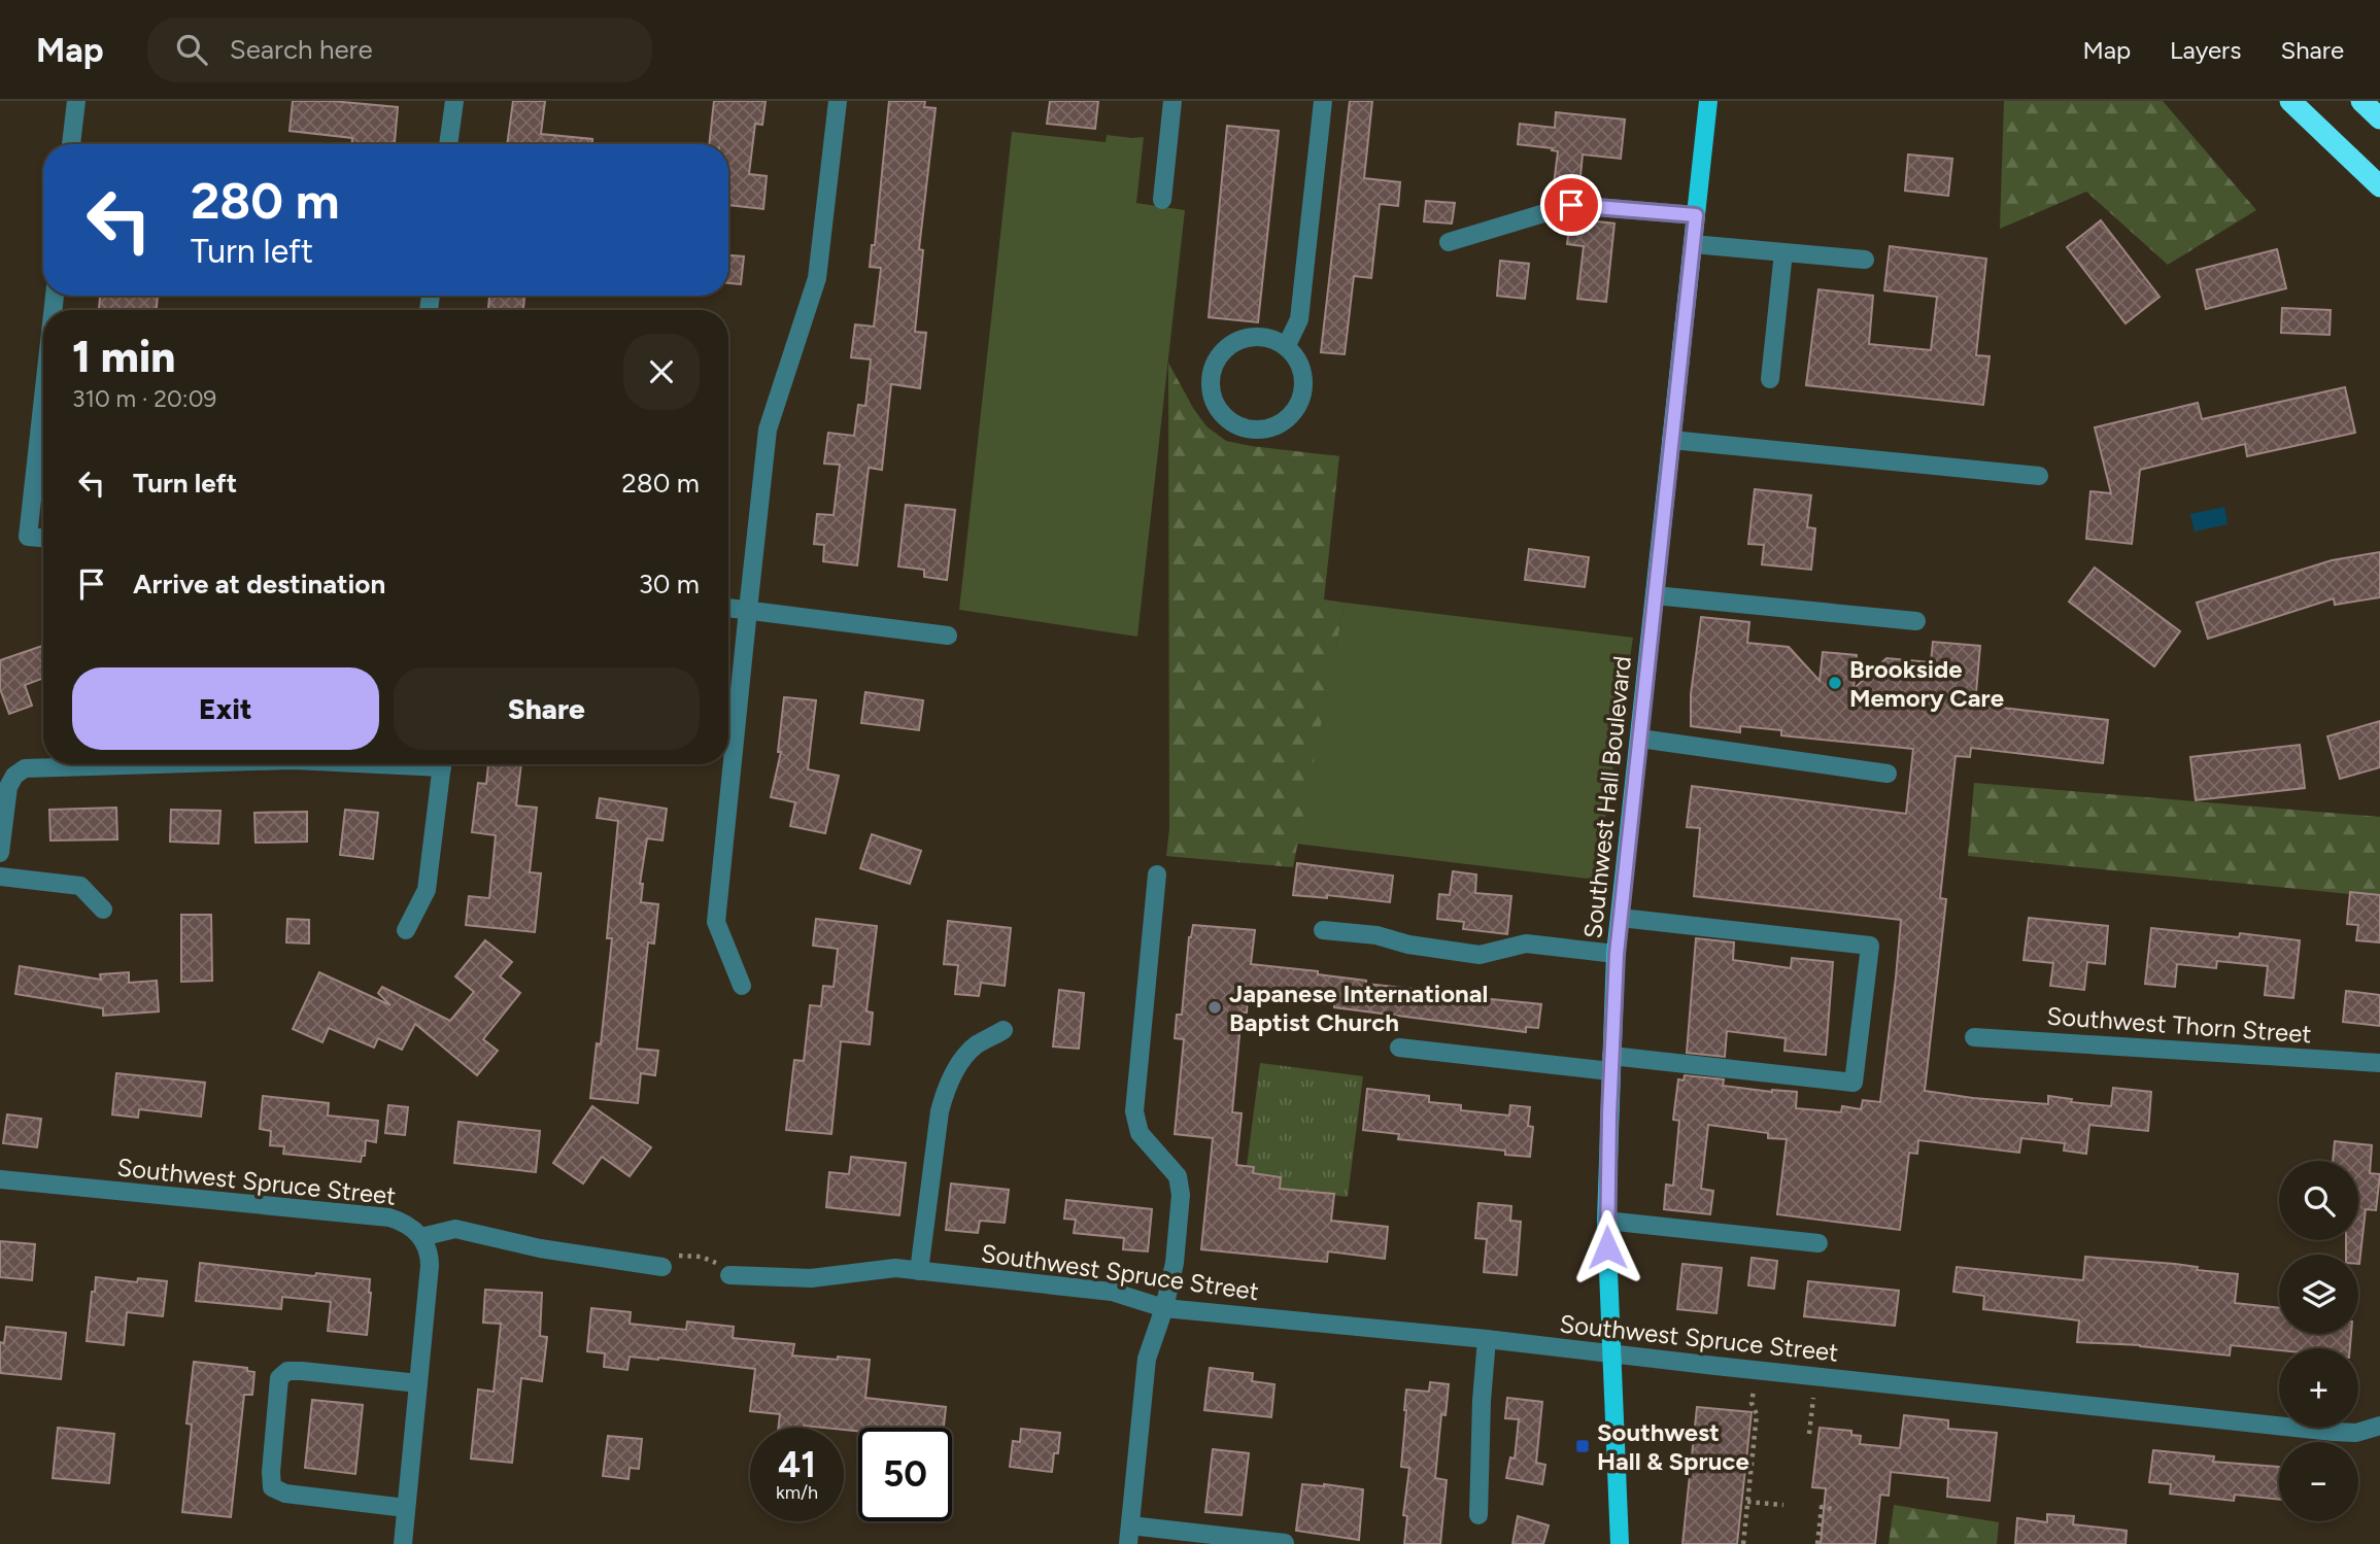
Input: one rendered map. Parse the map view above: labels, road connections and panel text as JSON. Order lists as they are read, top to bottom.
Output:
{
  "streets": {
    "main road": ["Southwest Hall Boulevard"],
    "street": ["Southwest Thorn Street", "Southwest Spruce Street"]
  },
  "crossings": [
    ["Southwest Hall Boulevard", "Southwest Spruce Street"]
  ],
  "places": {
    "other": ["Brookside Memory Care", "Japanese International Baptist Church"],
    "transit": ["Southwest Hall & Spruce"]
  },
  "page": {
    "header": "Map",
    "search": "Search here",
    "nav": ["Map", "Layers", "Share"],
    "turn": ["280 m", "Turn left"],
    "heading": ["1 min", "310 m · 20:09"],
    "list": [
      {
        "name": "Turn left",
        "value": "280 m"
      },
      {
        "name": "Arrive at destination",
        "value": "30 m"
      }
    ],
    "buttons": ["Exit", "Share"],
    "map_buttons": ["+", "−"],
    "speed": "41 km/h",
    "limit": "50"
  }
}
